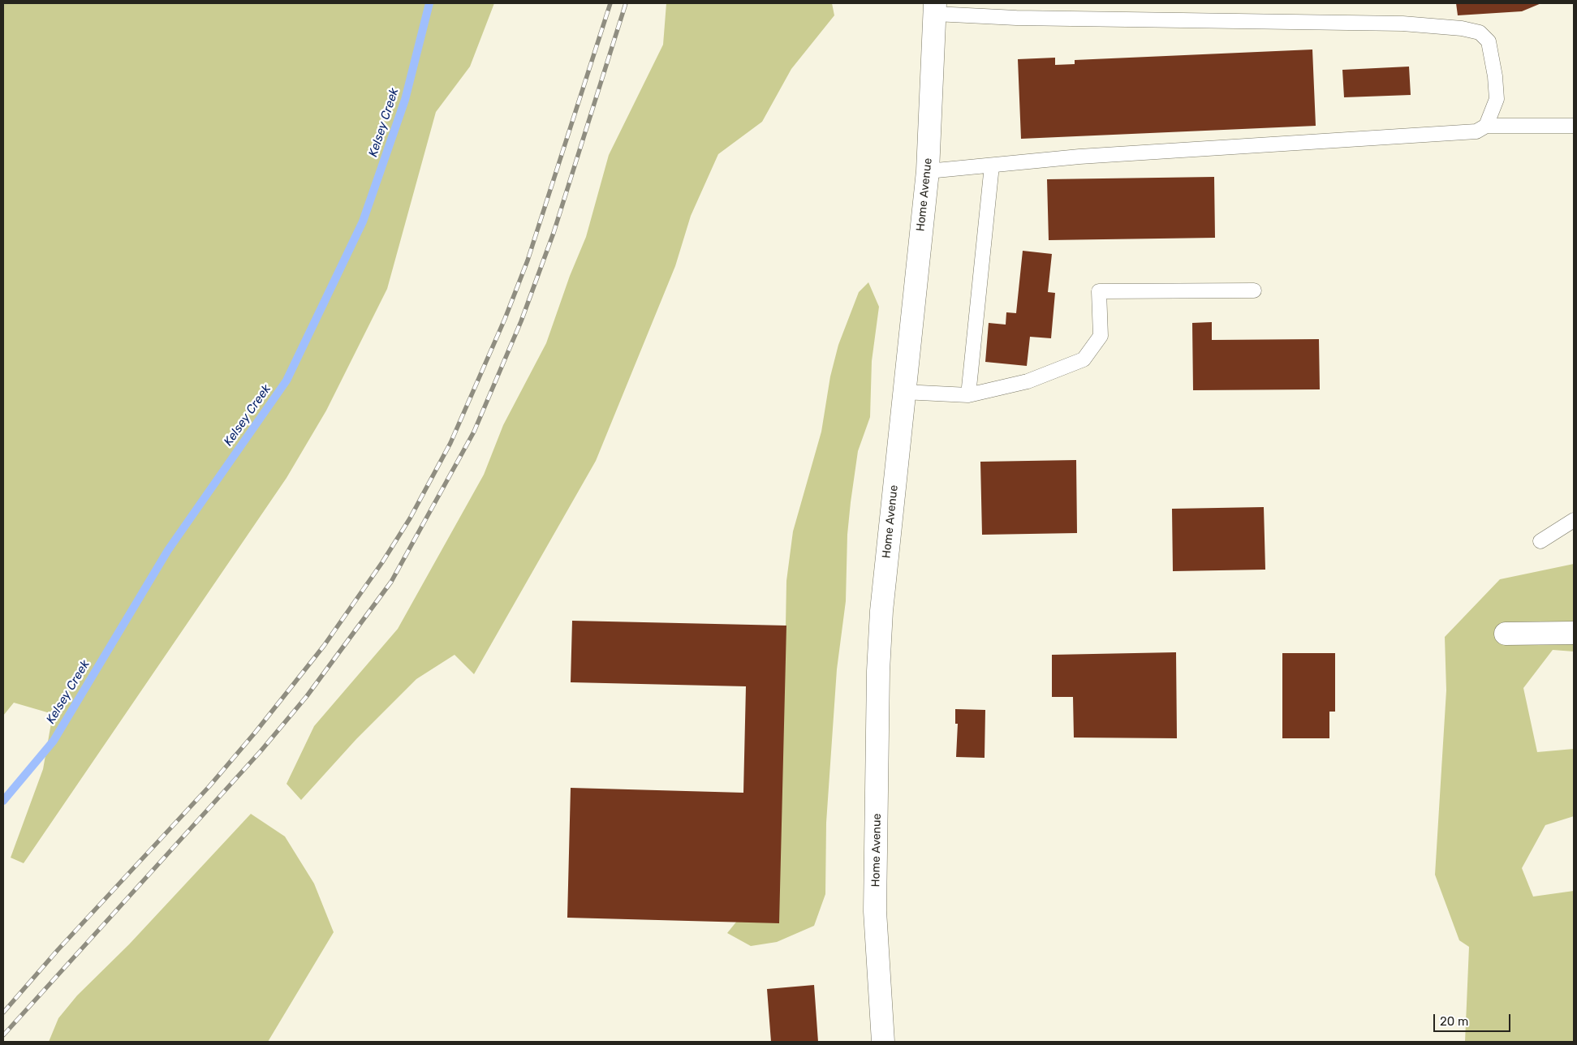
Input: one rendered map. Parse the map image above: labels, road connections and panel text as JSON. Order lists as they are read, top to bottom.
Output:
{
  "streets": {
    "street": ["Home Avenue"]
  },
  "water": ["Kelsey Creek"],
  "scale_bar": "20 m"
}
